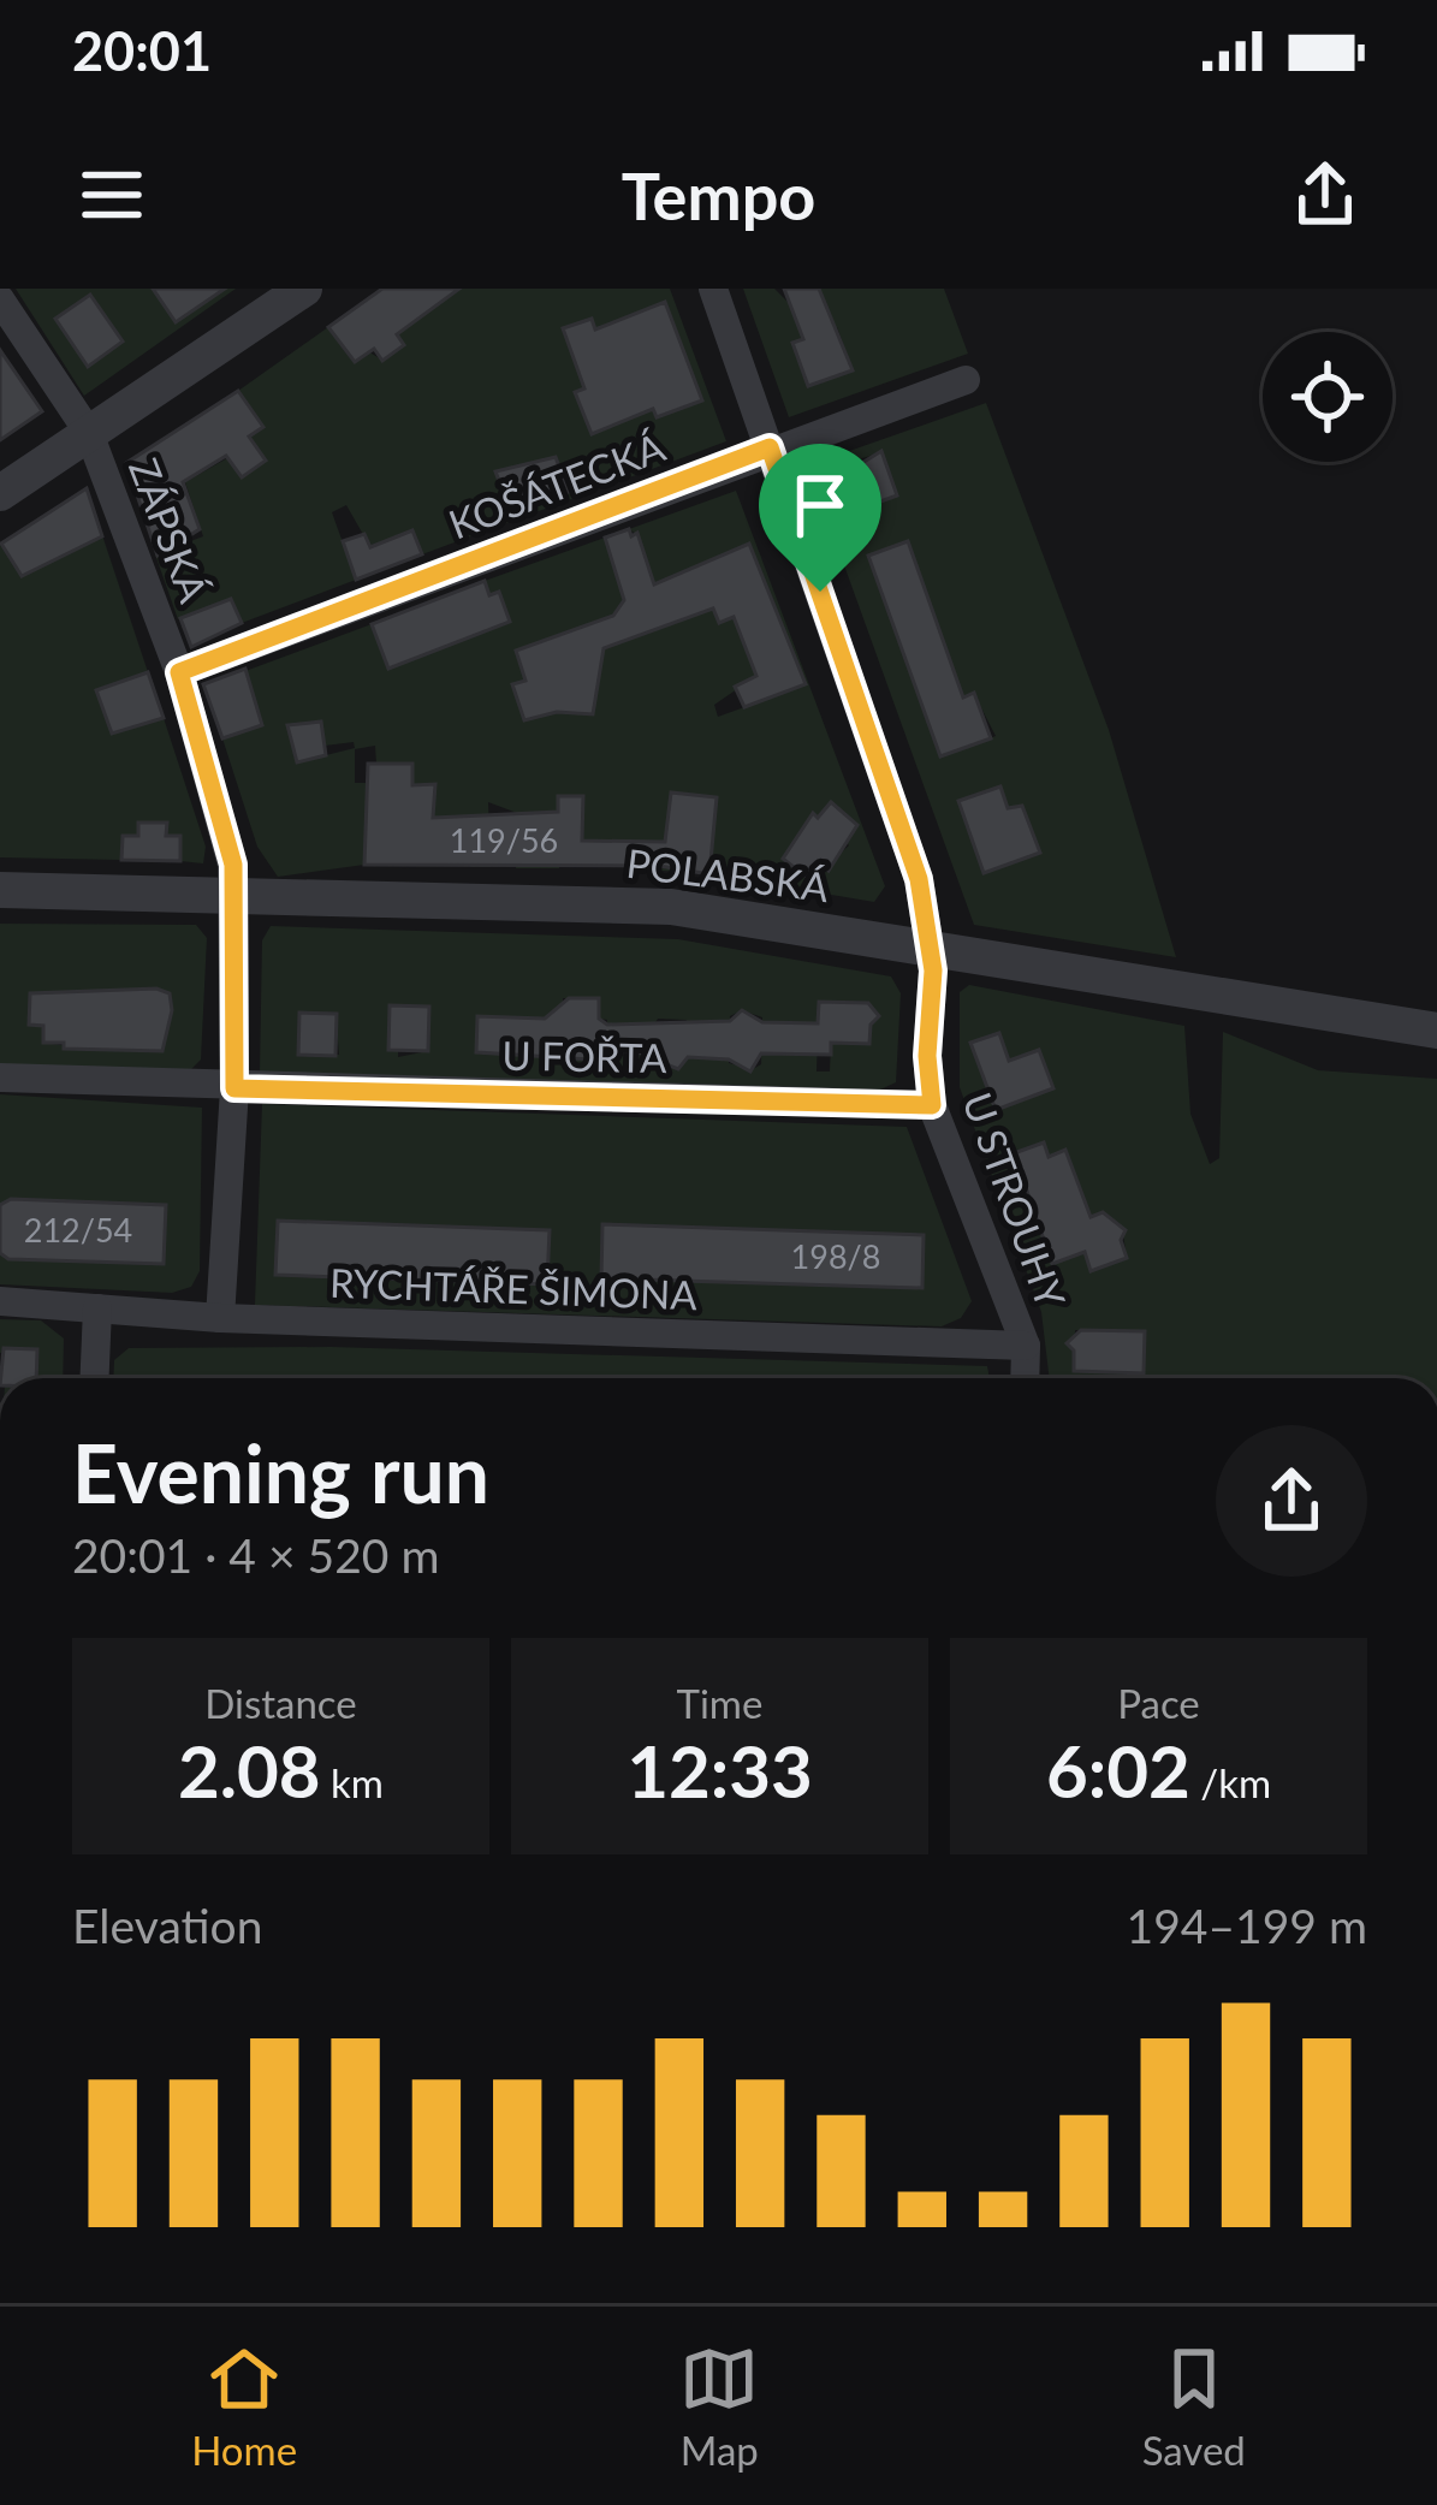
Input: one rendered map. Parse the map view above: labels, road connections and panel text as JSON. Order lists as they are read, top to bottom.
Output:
{
  "streets": {
    "street": [
      "KOŠÁTECKÁ",
      "ZÁPSKÁ",
      "POLABSKÁ",
      "U FOŘTA",
      "U STROUHY",
      "RYCHTÁŘE ŠIMONA"
    ]
  },
  "crossings": [
    ["KOŠÁTECKÁ", "ZÁPSKÁ"],
    ["KOŠÁTECKÁ", "U STROUHY"],
    ["ZÁPSKÁ", "POLABSKÁ"],
    ["ZÁPSKÁ", "U FOŘTA"],
    ["ZÁPSKÁ", "RYCHTÁŘE ŠIMONA"],
    ["POLABSKÁ", "U STROUHY"],
    ["U FOŘTA", "U STROUHY"],
    ["U STROUHY", "RYCHTÁŘE ŠIMONA"]
  ],
  "house_numbers": ["119/56", "212/54", "198/8"],
  "page": {
    "status": "20:01",
    "header": "Tempo",
    "heading": ["Evening run", "20:01 · 4 × 520 m"],
    "stats": [
      ["Distance", "2.08 km"],
      ["Time", "12:33"],
      ["Pace", "6:02 /km"]
    ],
    "chart": ["Elevation", "194–199 m"],
    "tabs": ["Home", "Map", "Saved"]
  }
}
